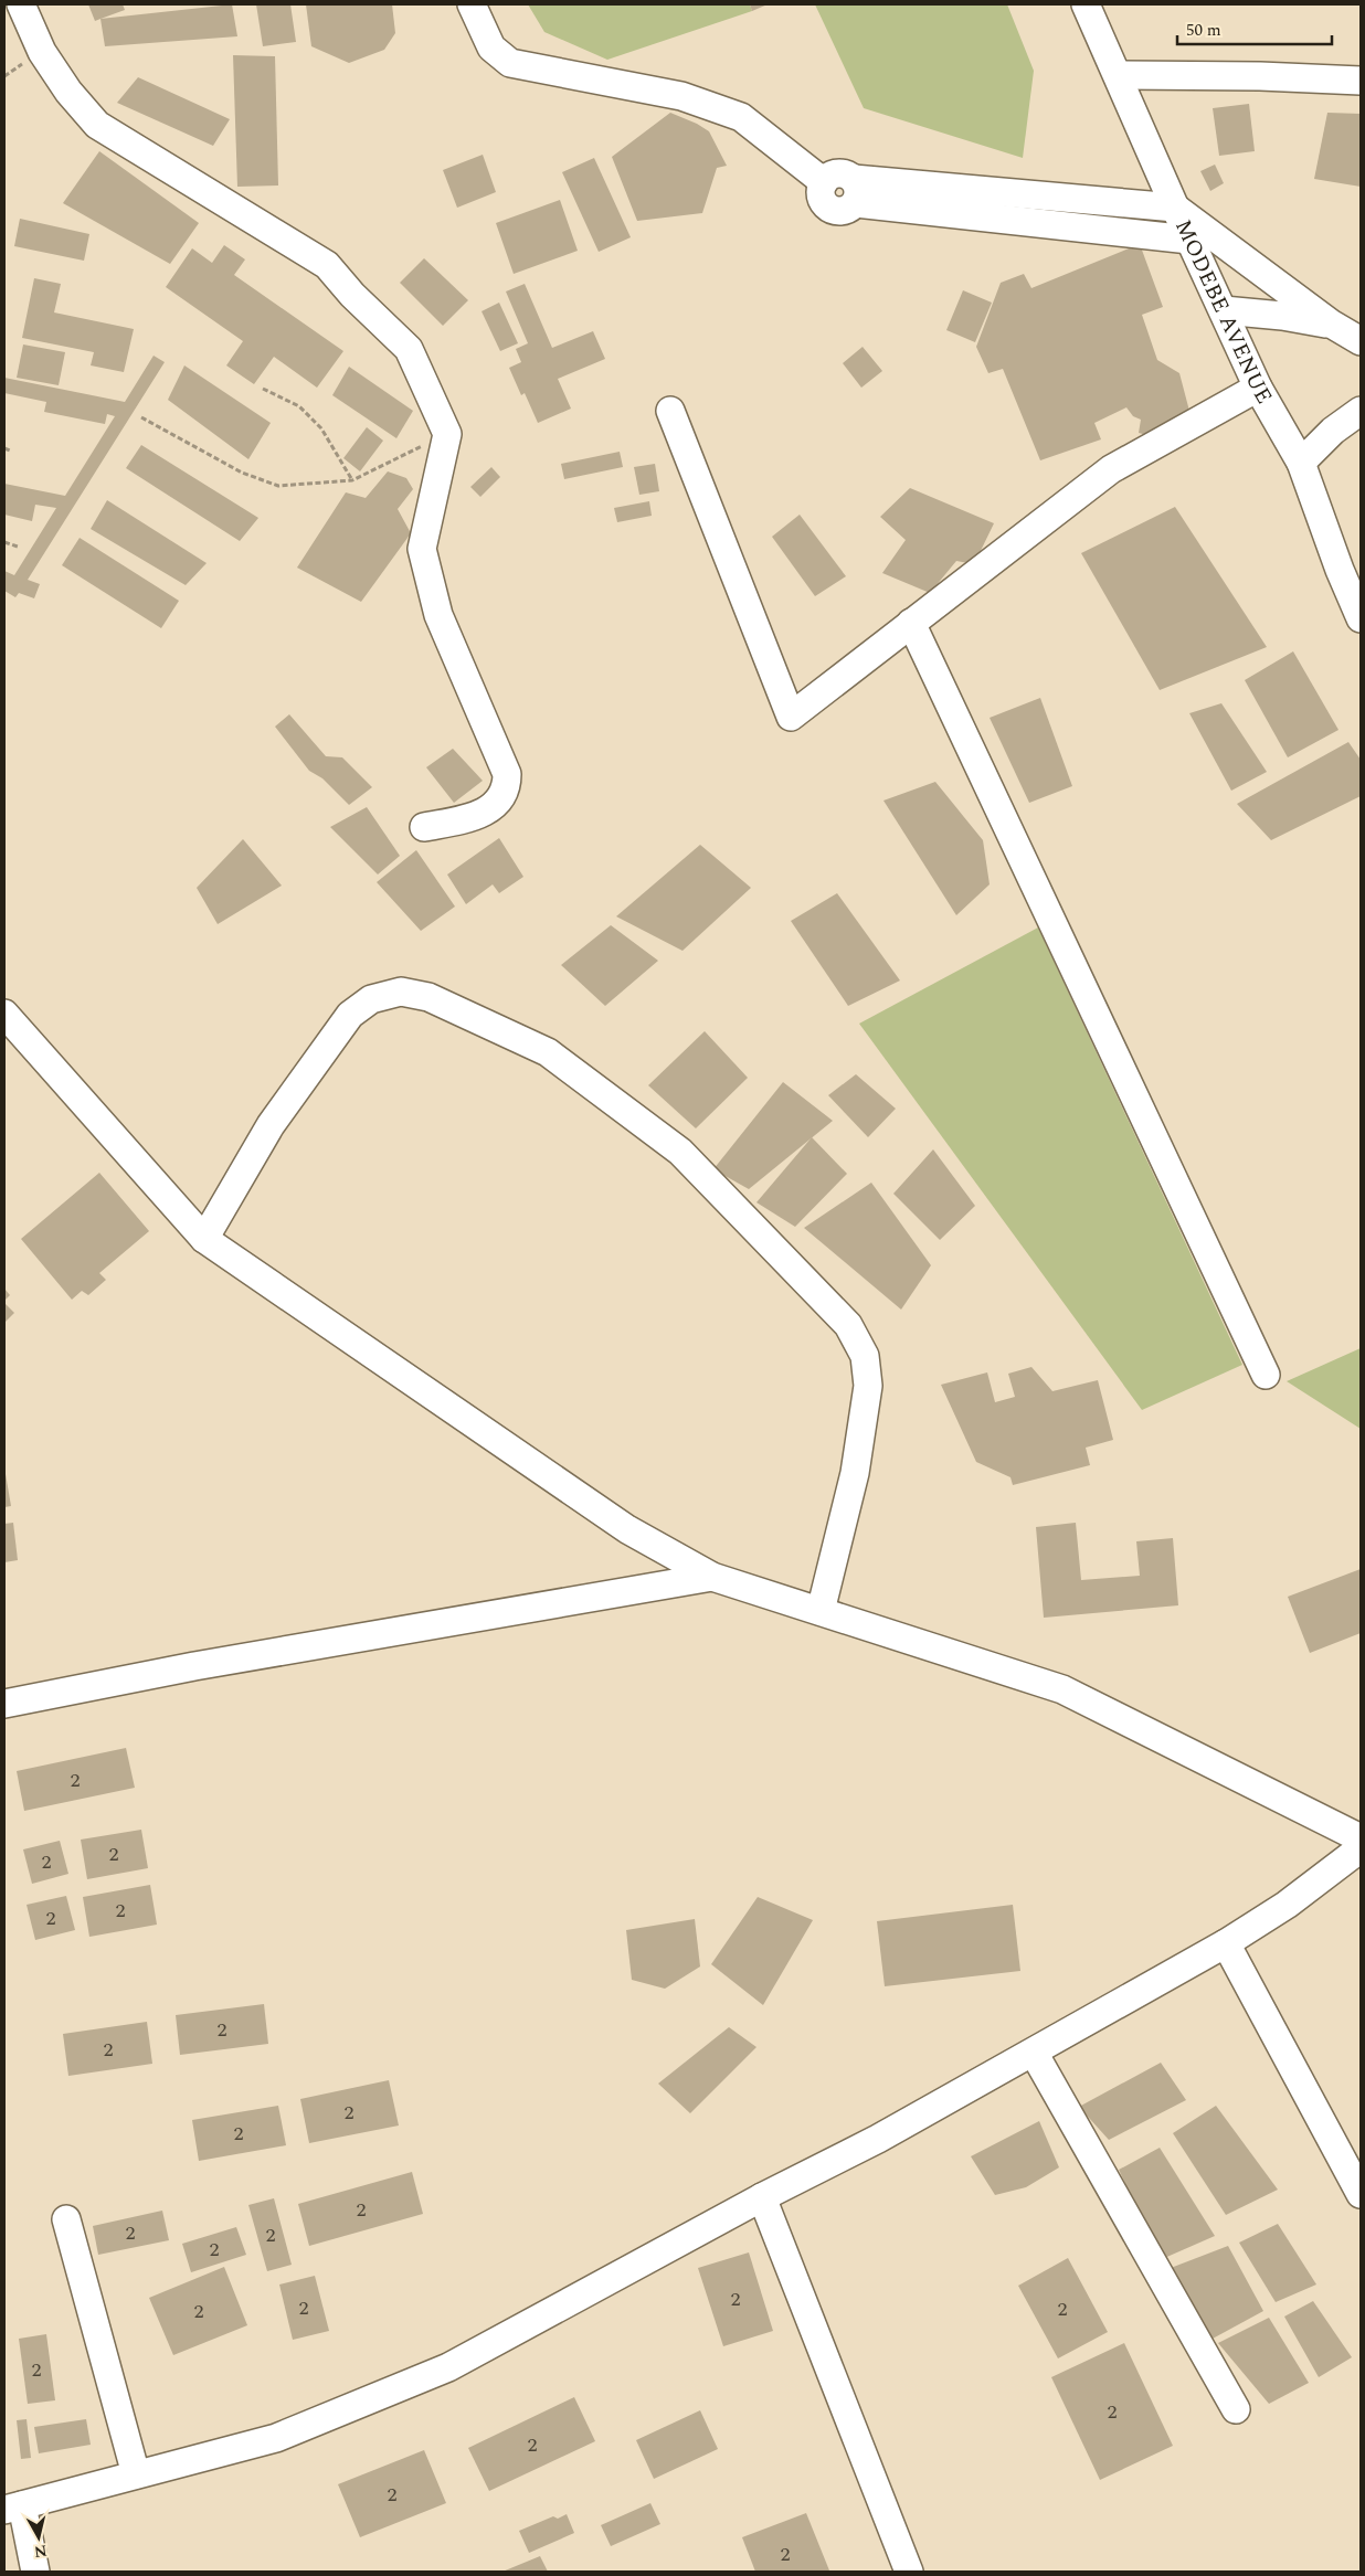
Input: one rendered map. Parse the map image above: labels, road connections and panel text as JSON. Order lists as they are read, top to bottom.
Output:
{
  "streets": {
    "street": ["MODEBE AVENUE"]
  },
  "house_numbers": [
    "2",
    "2",
    "2",
    "2",
    "2",
    "2",
    "2",
    "2",
    "2",
    "2",
    "2",
    "2",
    "2",
    "2",
    "2",
    "2",
    "2",
    "2",
    "2",
    "2",
    "2",
    "2"
  ],
  "scale_bar": "50 m",
  "north": "bottom"
}
